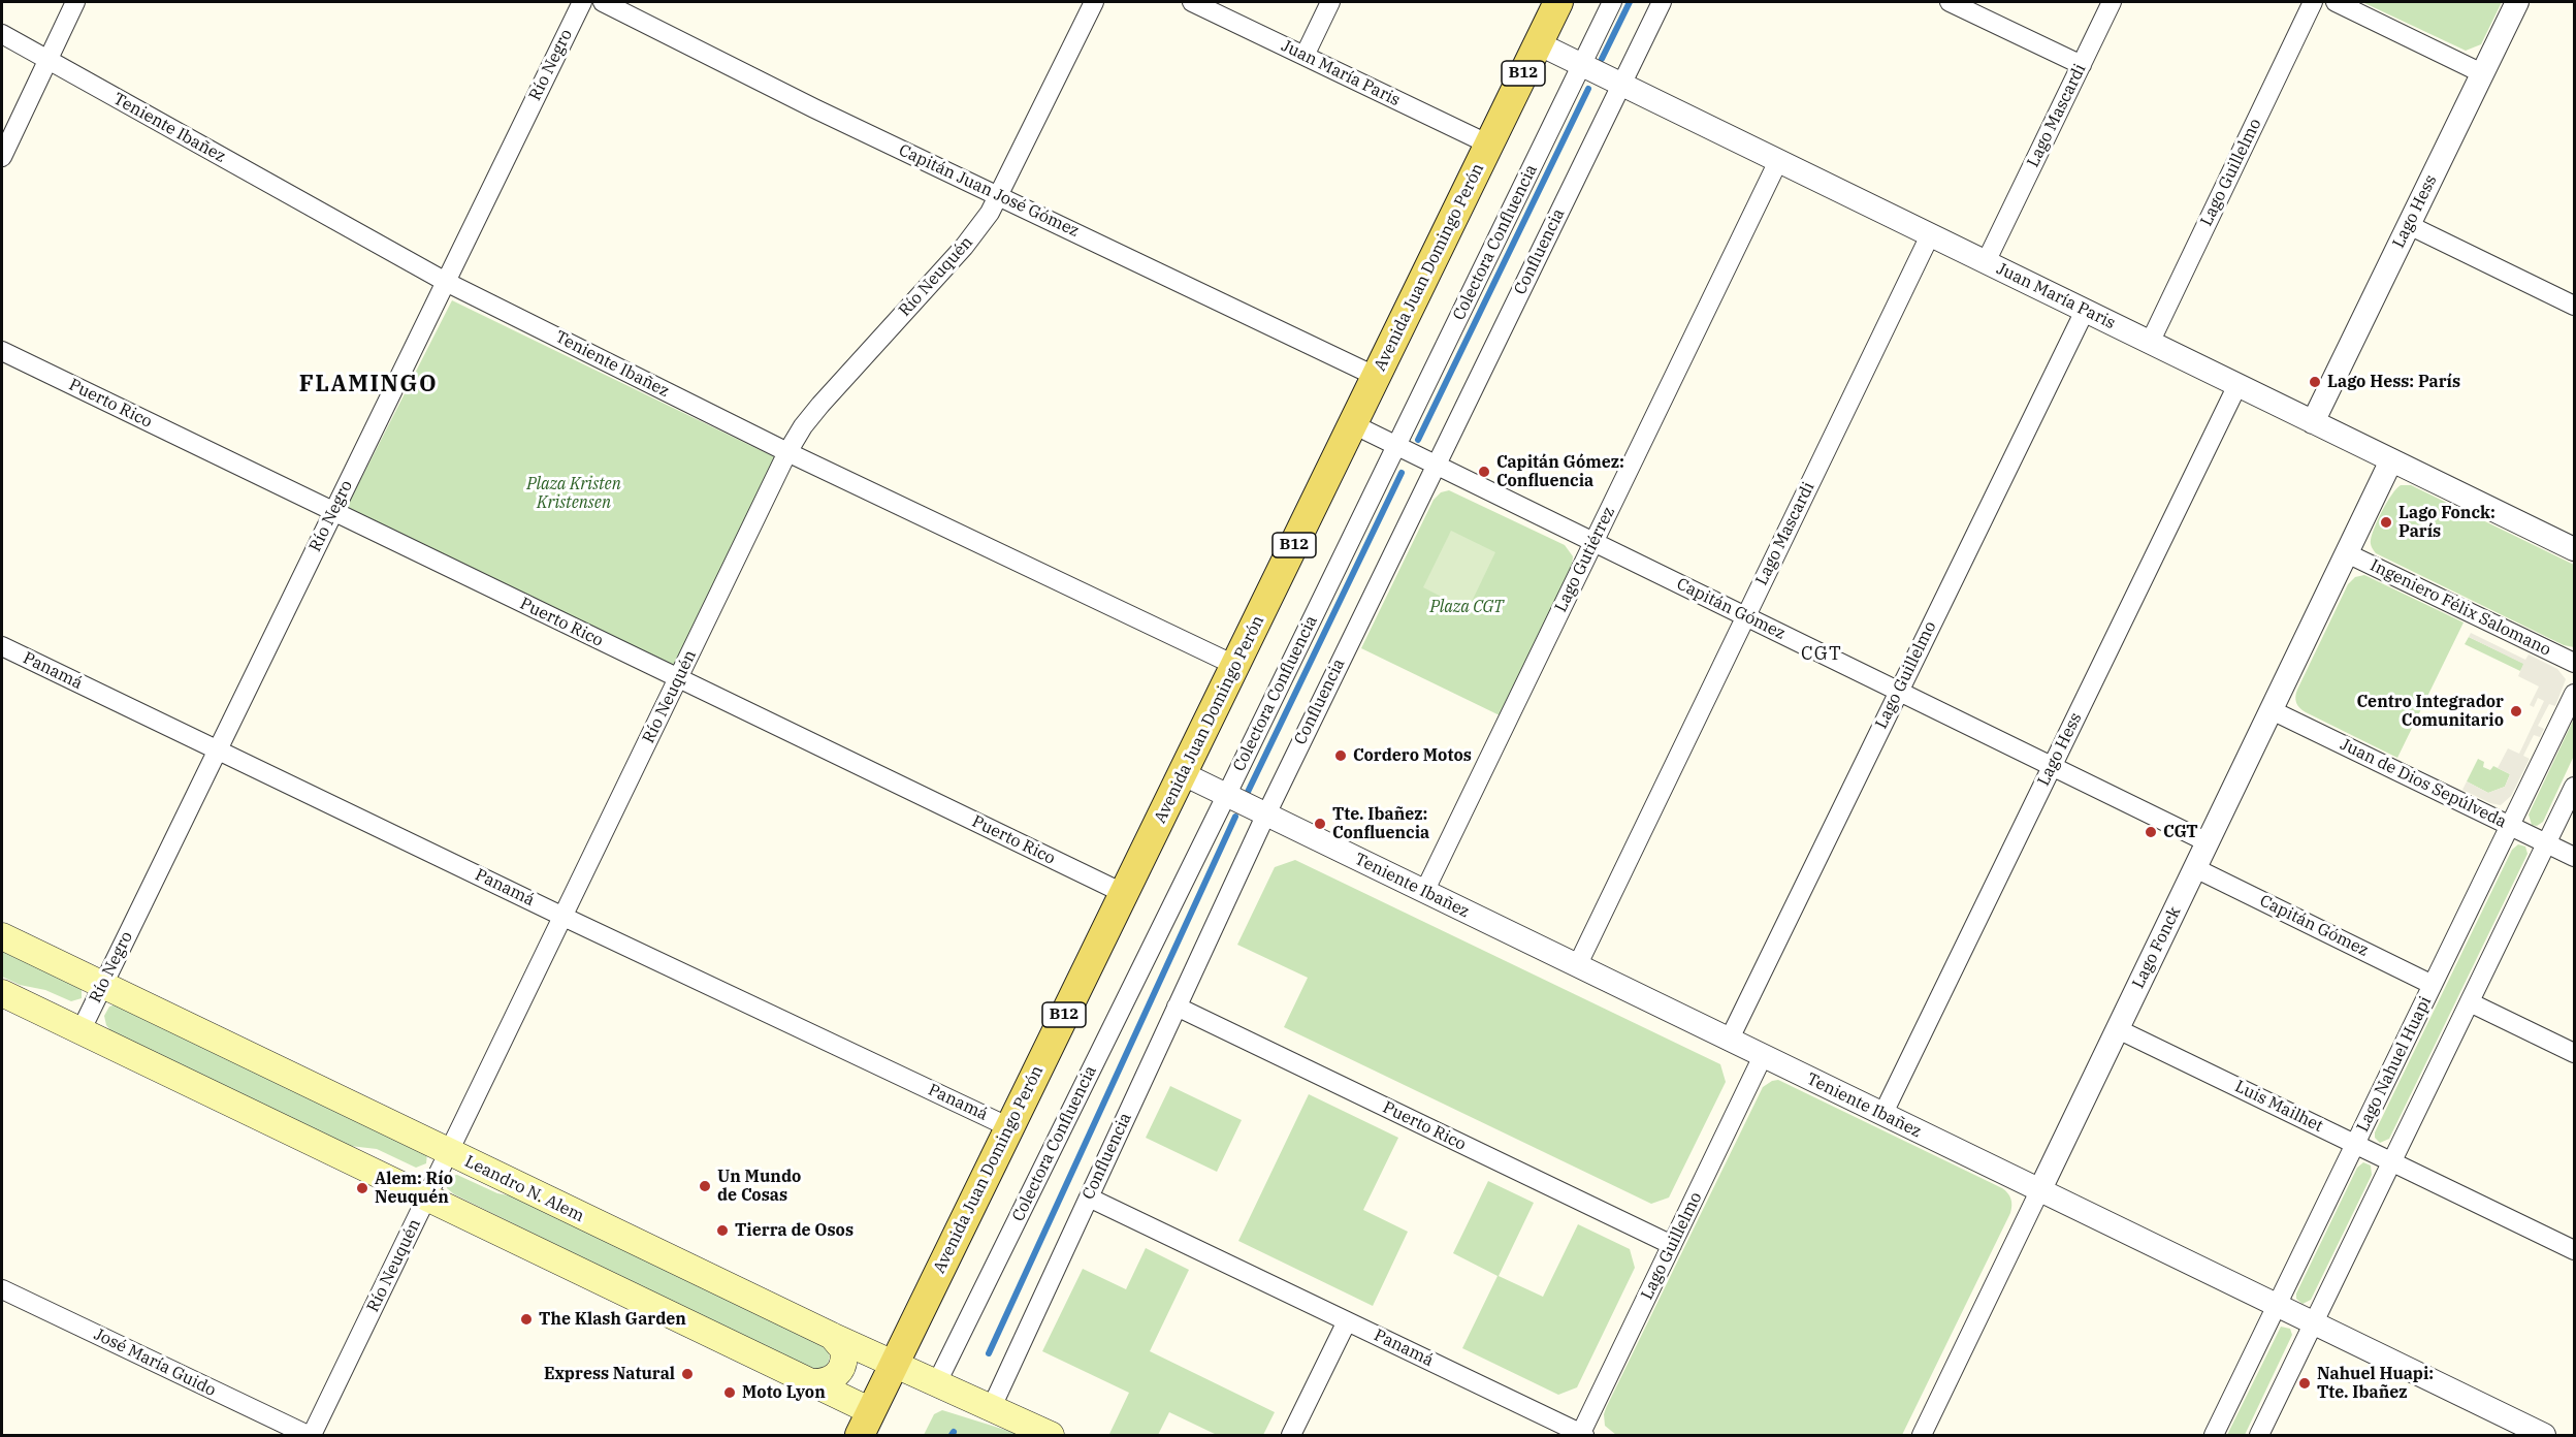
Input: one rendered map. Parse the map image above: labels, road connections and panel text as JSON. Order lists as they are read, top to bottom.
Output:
{
  "streets": {
    "main road": ["B12", "Avenida Juan Domingo Perón", "Leandro N. Alem"],
    "street": [
      "Río Negro",
      "Juan María Paris",
      "Lago Mascardi",
      "Teniente Ibañez",
      "Lago Guillelmo",
      "Capitán Juan José Gómez",
      "Lago Hess",
      "Colectora Confluencia",
      "Confluencia",
      "Río Neuquén",
      "Puerto Rico",
      "Lago Gutiérrez",
      "Ingeniero Félix Salomano",
      "Capitán Gómez",
      "Panamá",
      "Juan de Dios Sepúlveda",
      "Lago Fonck",
      "Lago Nahuel Huapi",
      "Luis Mailhet",
      "José María Guido"
    ]
  },
  "crossings": [
    ["Río Negro", "Teniente Ibañez"],
    ["Río Negro", "Puerto Rico"],
    ["Río Negro", "Panamá"],
    ["Río Negro", "Leandro N. Alem"],
    ["Juan María Paris", "Lago Mascardi"],
    ["Juan María Paris", "Lago Guillelmo"],
    ["Juan María Paris", "Lago Hess"],
    ["Juan María Paris", "Colectora Confluencia"],
    ["Juan María Paris", "Confluencia"],
    ["Juan María Paris", "Avenida Juan Domingo Perón"],
    ["Juan María Paris", "Lago Gutiérrez"],
    ["Juan María Paris", "Lago Fonck"],
    ["Lago Mascardi", "Teniente Ibañez"],
    ["Lago Mascardi", "Capitán Gómez"],
    ["Teniente Ibañez", "Lago Guillelmo"],
    ["Teniente Ibañez", "Lago Hess"],
    ["Teniente Ibañez", "Colectora Confluencia"],
    ["Teniente Ibañez", "Confluencia"],
    ["Teniente Ibañez", "Avenida Juan Domingo Perón"],
    ["Teniente Ibañez", "Río Neuquén"],
    ["Teniente Ibañez", "Lago Gutiérrez"],
    ["Teniente Ibañez", "Lago Fonck"],
    ["Teniente Ibañez", "Lago Nahuel Huapi"],
    ["Lago Guillelmo", "Puerto Rico"],
    ["Lago Guillelmo", "Capitán Gómez"],
    ["Lago Guillelmo", "Panamá"],
    ["Capitán Juan José Gómez", "Avenida Juan Domingo Perón"],
    ["Capitán Juan José Gómez", "Río Neuquén"],
    ["Lago Hess", "Capitán Gómez"],
    ["Colectora Confluencia", "Capitán Gómez"],
    ["Colectora Confluencia", "Leandro N. Alem"],
    ["Confluencia", "Puerto Rico"],
    ["Confluencia", "Capitán Gómez"],
    ["Confluencia", "Panamá"],
    ["Confluencia", "Leandro N. Alem"],
    ["Avenida Juan Domingo Perón", "Puerto Rico"],
    ["Avenida Juan Domingo Perón", "Capitán Gómez"],
    ["Avenida Juan Domingo Perón", "Panamá"],
    ["Avenida Juan Domingo Perón", "Leandro N. Alem"],
    ["Río Neuquén", "Puerto Rico"],
    ["Río Neuquén", "Panamá"],
    ["Río Neuquén", "Leandro N. Alem"],
    ["Río Neuquén", "José María Guido"],
    ["Lago Gutiérrez", "Capitán Gómez"],
    ["Ingeniero Félix Salomano", "Lago Fonck"],
    ["Capitán Gómez", "Lago Fonck"],
    ["Capitán Gómez", "Lago Nahuel Huapi"],
    ["Juan de Dios Sepúlveda", "Lago Fonck"],
    ["Juan de Dios Sepúlveda", "Lago Nahuel Huapi"],
    ["Lago Fonck", "Luis Mailhet"],
    ["Lago Nahuel Huapi", "Luis Mailhet"]
  ],
  "districts": ["FLAMINGO", "CGT"],
  "parks": ["Plaza Kristen Kristensen", "Plaza CGT"],
  "places": [
    "Lago Hess: París",
    "Capitán Gómez: Confluencia",
    "Lago Fonck: París",
    "Centro Integrador Comunitario",
    "Cordero Motos",
    "Tte. Ibañez: Confluencia",
    "CGT",
    "Un Mundo de Cosas",
    "Alem: Río Neuquén",
    "Tierra de Osos",
    "The Klash Garden",
    "Express Natural",
    "Nahuel Huapi: Tte. Ibañez",
    "Moto Lyon"
  ]
}
